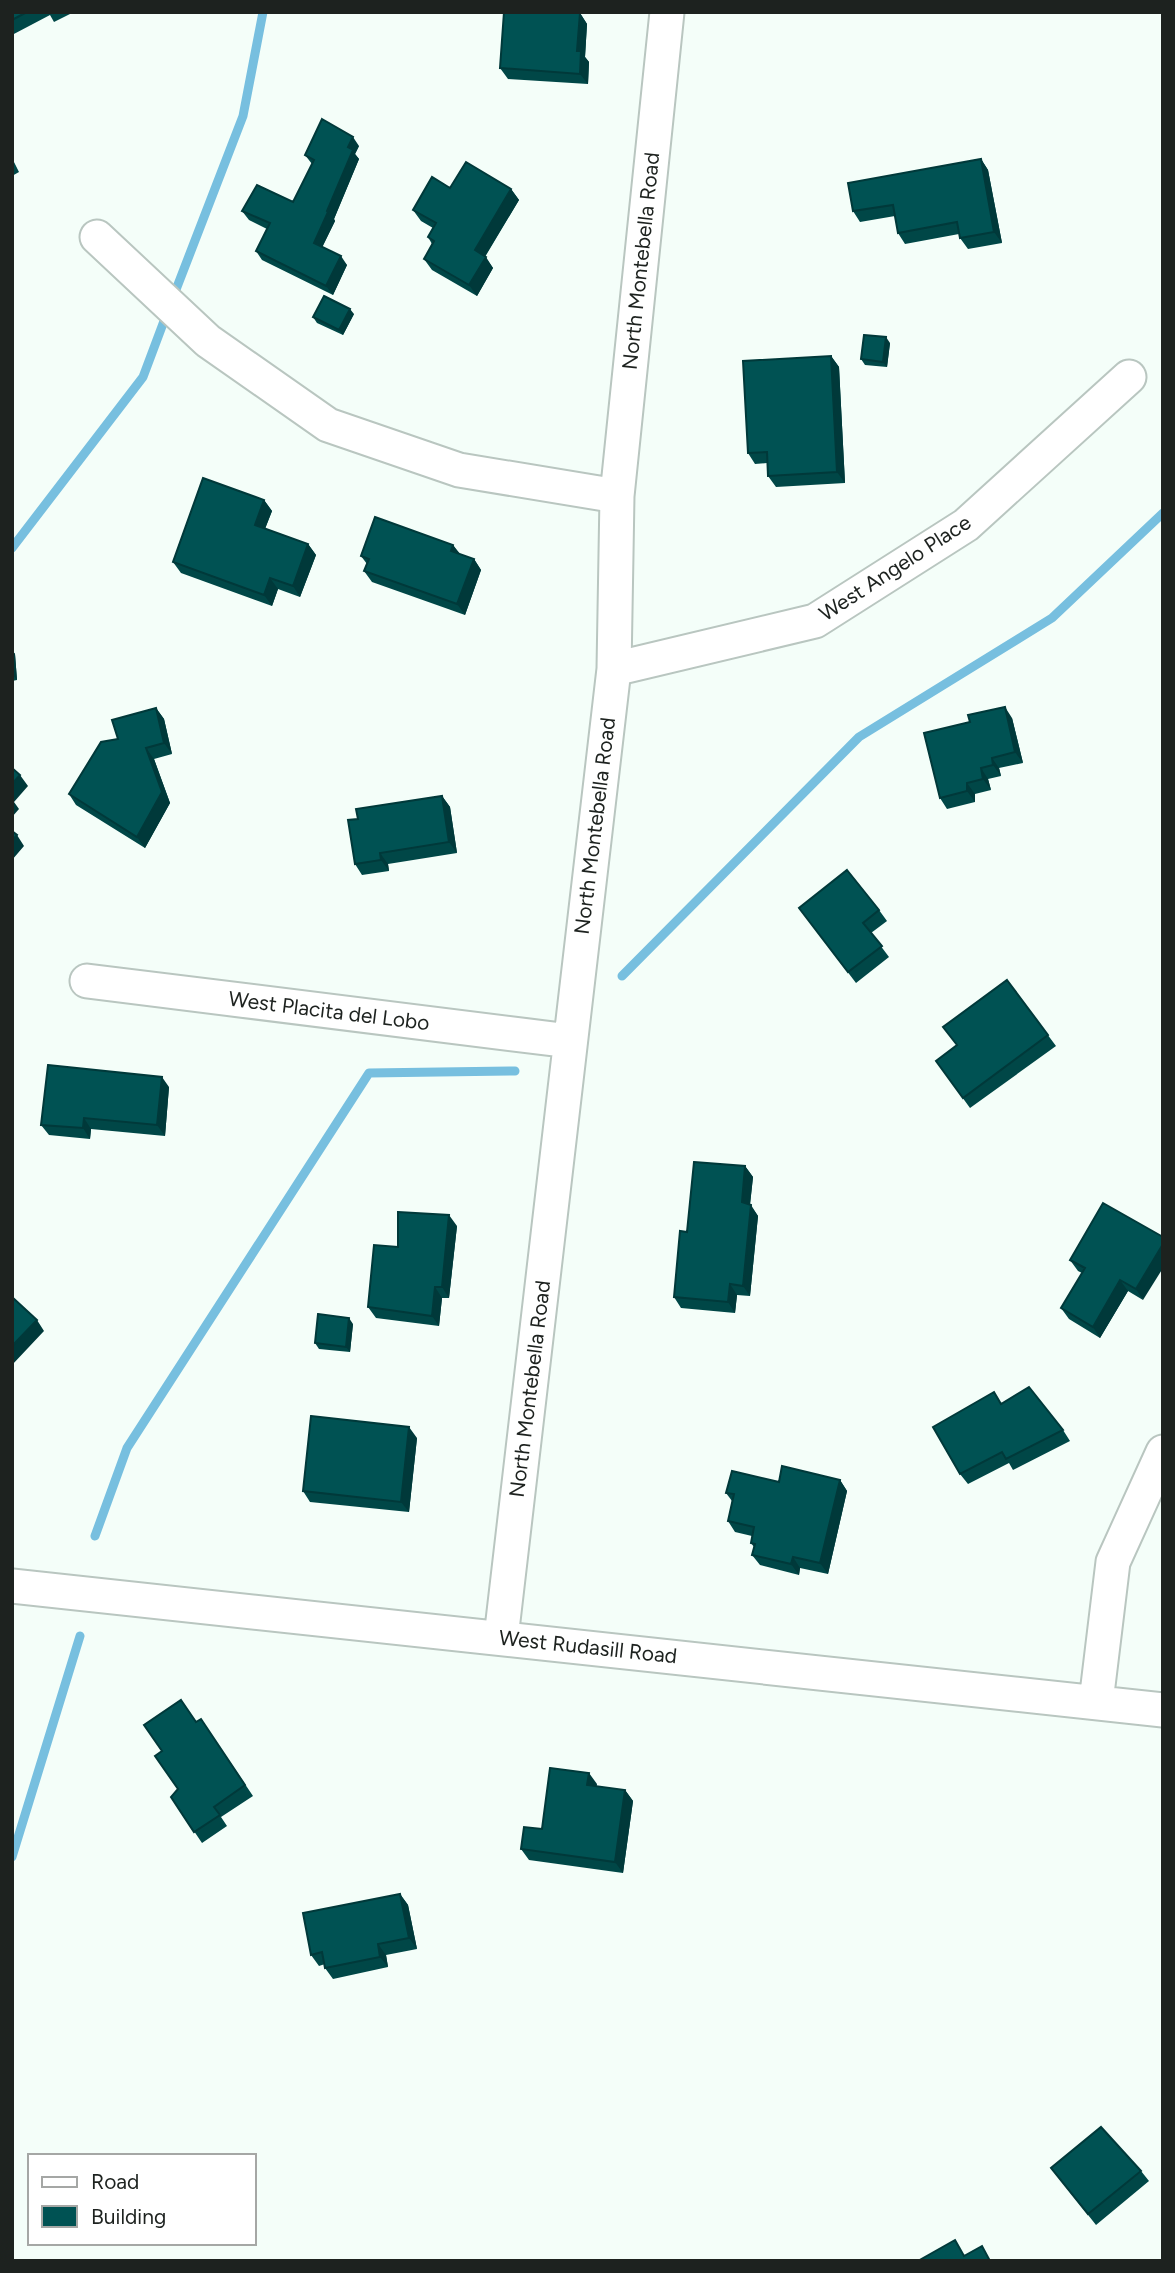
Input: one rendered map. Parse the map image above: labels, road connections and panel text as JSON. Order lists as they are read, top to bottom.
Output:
{
  "streets": {
    "street": [
      "North Montebella Road",
      "West Angelo Place",
      "West Placita del Lobo",
      "West Rudasill Road"
    ]
  },
  "crossings": [
    ["North Montebella Road", "West Angelo Place"],
    ["North Montebella Road", "West Placita del Lobo"],
    ["North Montebella Road", "West Rudasill Road"]
  ],
  "legend": ["Road", "Building"]
}
